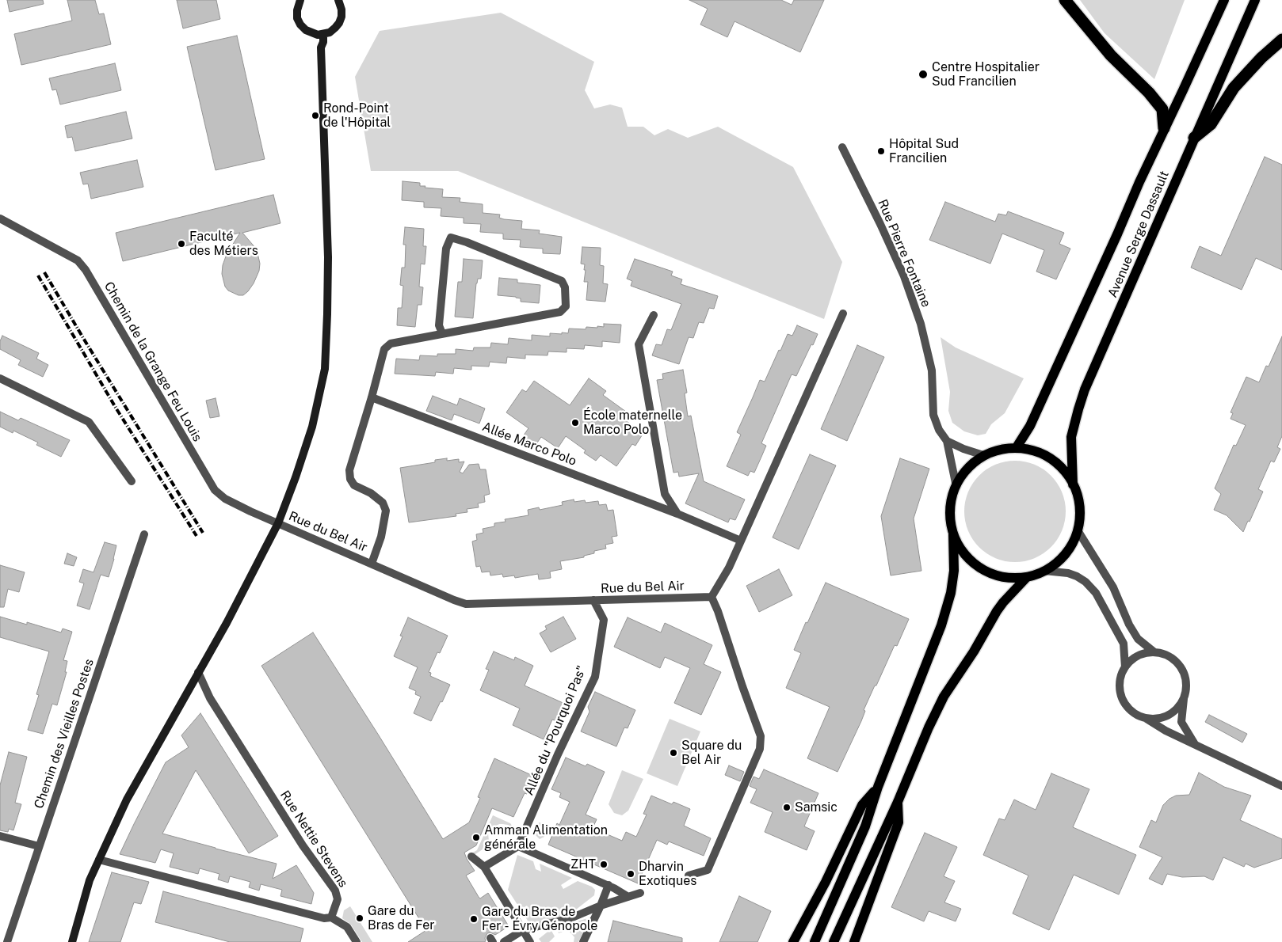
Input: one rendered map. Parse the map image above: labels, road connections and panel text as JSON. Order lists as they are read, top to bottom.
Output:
{
  "streets": {
    "main road": ["Avenue Serge Dassault"],
    "street": [
      "Rue Pierre Fontaine",
      "Chemin de la Grange Feu Louis",
      "Allée Marco Polo",
      "Rue du Bel Air",
      "Allée du \"Pourquoi Pas\"",
      "Chemin des Vieilles Postes",
      "Rue Nettie Stevens"
    ]
  },
  "crossings": [
    ["Avenue Serge Dassault", "Rue Pierre Fontaine"],
    ["Chemin de la Grange Feu Louis", "Rue du Bel Air"],
    ["Rue du Bel Air", "Allée du \"Pourquoi Pas\""]
  ],
  "places": [
    "Centre Hospitalier Sud Francilien",
    "Rond-Point de l'Hôpital",
    "Hôpital Sud Francilien",
    "Faculté des Métiers",
    "École maternelle Marco Polo",
    "Square du Bel Air",
    "Samsic",
    "Amman Alimentation générale",
    "ZHT",
    "Dharvin Exotiques",
    "Gare du Bras de Fer",
    "Gare du Bras de Fer - Évry Génopole"
  ]
}
